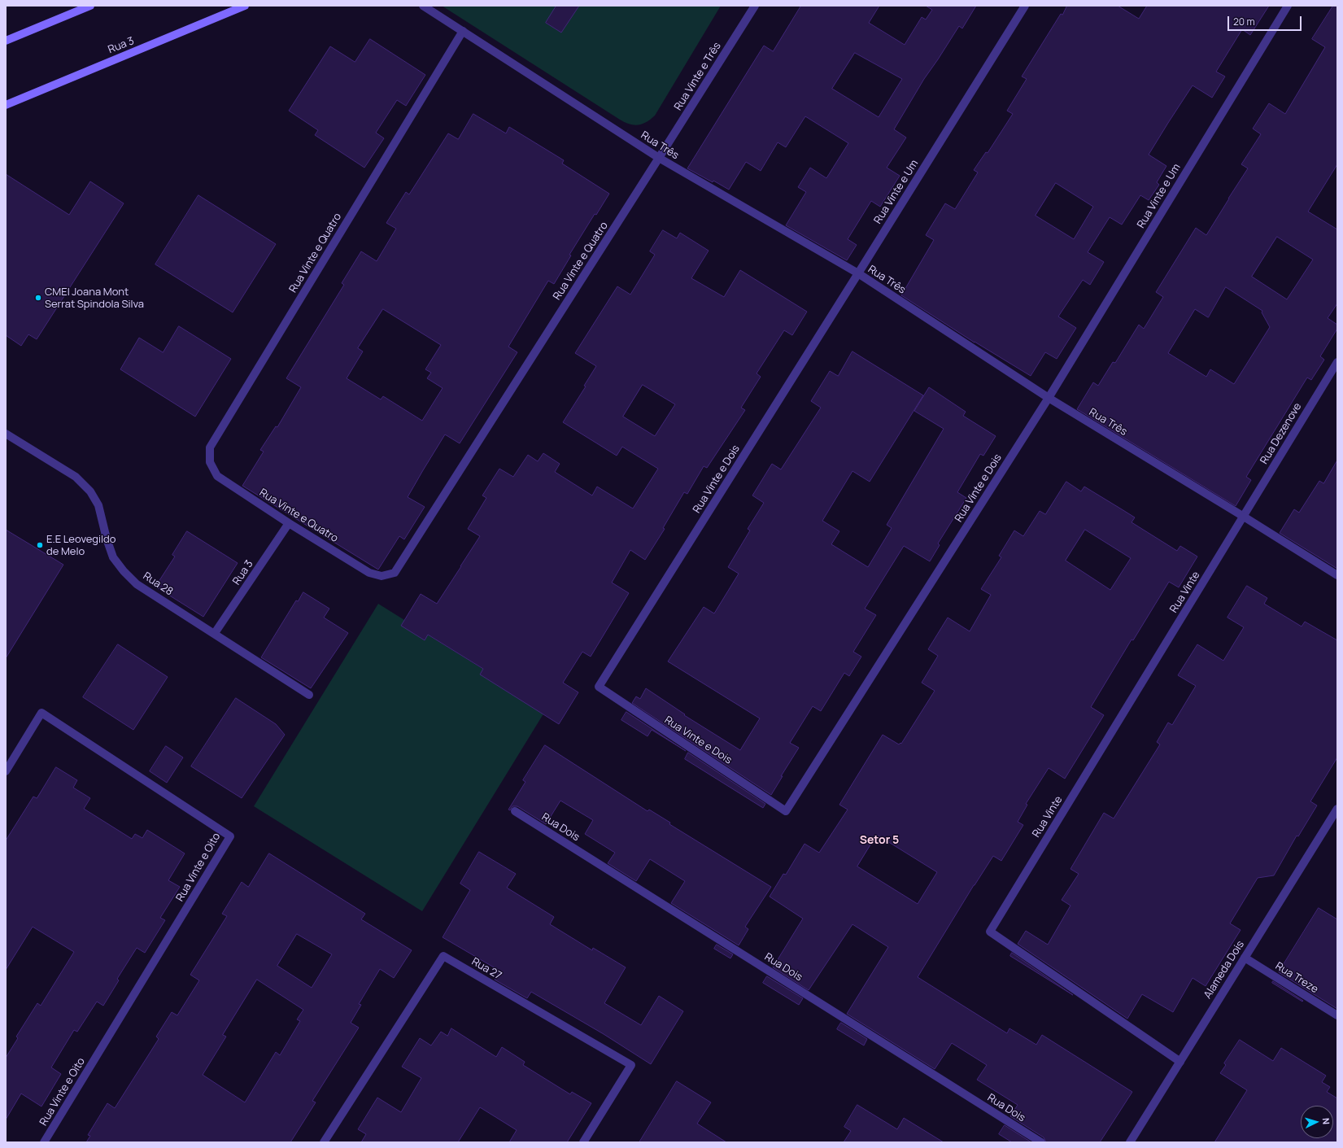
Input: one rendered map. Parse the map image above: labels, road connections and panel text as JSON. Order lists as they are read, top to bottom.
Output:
{
  "streets": {
    "main road": ["Rua 3"],
    "street": [
      "Rua Vinte e Três",
      "Rua Três",
      "Rua Vinte e Um",
      "Rua Vinte e Quatro",
      "Rua Dezenove",
      "Rua Vinte e Dois",
      "Rua 28",
      "Rua Vinte",
      "Rua Dois",
      "Rua Vinte e Oito",
      "Rua 27",
      "Alameda Dois",
      "Rua Treze"
    ]
  },
  "crossings": [
    ["Rua 3", "Rua Vinte e Quatro"],
    ["Rua 3", "Rua 28"],
    ["Rua Vinte e Três", "Rua Três"],
    ["Rua Vinte e Três", "Rua Vinte e Quatro"],
    ["Rua Três", "Rua Vinte e Um"],
    ["Rua Três", "Rua Vinte e Quatro"],
    ["Rua Três", "Rua Dezenove"],
    ["Rua Três", "Rua Vinte e Dois"],
    ["Rua Três", "Rua Vinte"],
    ["Rua Vinte e Um", "Rua Vinte e Dois"],
    ["Rua Dezenove", "Rua Vinte"],
    ["Rua Vinte", "Alameda Dois"],
    ["Alameda Dois", "Rua Treze"]
  ],
  "districts": ["Setor 5"],
  "places": ["CMEI Joana Mont Serrat Spindola Silva", "E.E Leovegildo de Melo"],
  "scale_bar": "20 m",
  "north": "right"
}
